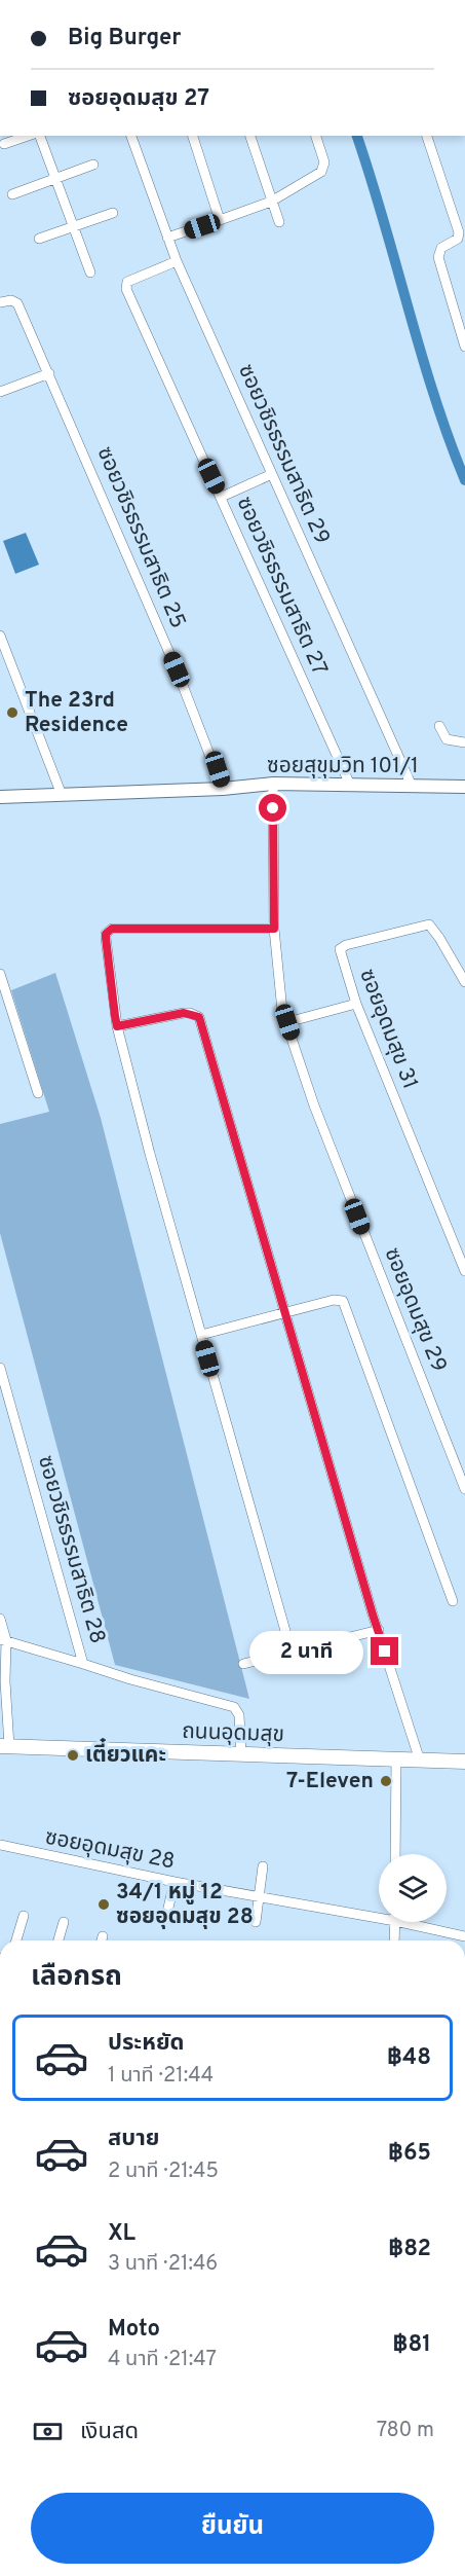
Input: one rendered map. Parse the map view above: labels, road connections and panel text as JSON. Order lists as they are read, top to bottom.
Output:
{
  "streets": {
    "main road": ["ถนนอุดมสุข"],
    "street": [
      "ซอยวชิรธรรมสาธิต 29",
      "ซอยวชิรธรรมสาธิต 25",
      "ซอยวชิรธรรมสาธิต 27",
      "ซอยสุขุมวิท 101/1",
      "ซอยอุดมสุข 31",
      "ซอยอุดมสุข 29",
      "ซอยวชิรธรรมสาธิต 28",
      "ซอยอุดมสุข 28"
    ]
  },
  "crossings": [
    ["ซอยวชิรธรรมสาธิต 29", "ซอยวชิรธรรมสาธิต 27"],
    ["ซอยวชิรธรรมสาธิต 29", "ซอยสุขุมวิท 101/1"],
    ["ซอยวชิรธรรมสาธิต 25", "ซอยสุขุมวิท 101/1"],
    ["ซอยวชิรธรรมสาธิต 27", "ซอยสุขุมวิท 101/1"],
    ["ซอยสุขุมวิท 101/1", "ซอยอุดมสุข 29"]
  ],
  "places": [
    "The 23rd Residence",
    "เตี๋ยวแคะ",
    "7-Eleven",
    "34/1 หมู่ 12 ซอยอุดมสุข 28"
  ],
  "page": {
    "banner": ["Big Burger", "ซอยอุดมสุข 27"],
    "bubble": "2 นาที",
    "heading": "เลือกรถ",
    "list": [
      {
        "name": "ประหยัด",
        "note": "1 นาที · 21:44",
        "value": "฿48"
      },
      {
        "name": "สบาย",
        "note": "2 นาที · 21:45",
        "value": "฿65"
      },
      {
        "name": "XL",
        "note": "3 นาที · 21:46",
        "value": "฿82"
      },
      {
        "name": "Moto",
        "note": "4 นาที · 21:47",
        "value": "฿81"
      }
    ],
    "pay": ["เงินสด", "780 m"],
    "buttons": "ยืนยัน"
  }
}
